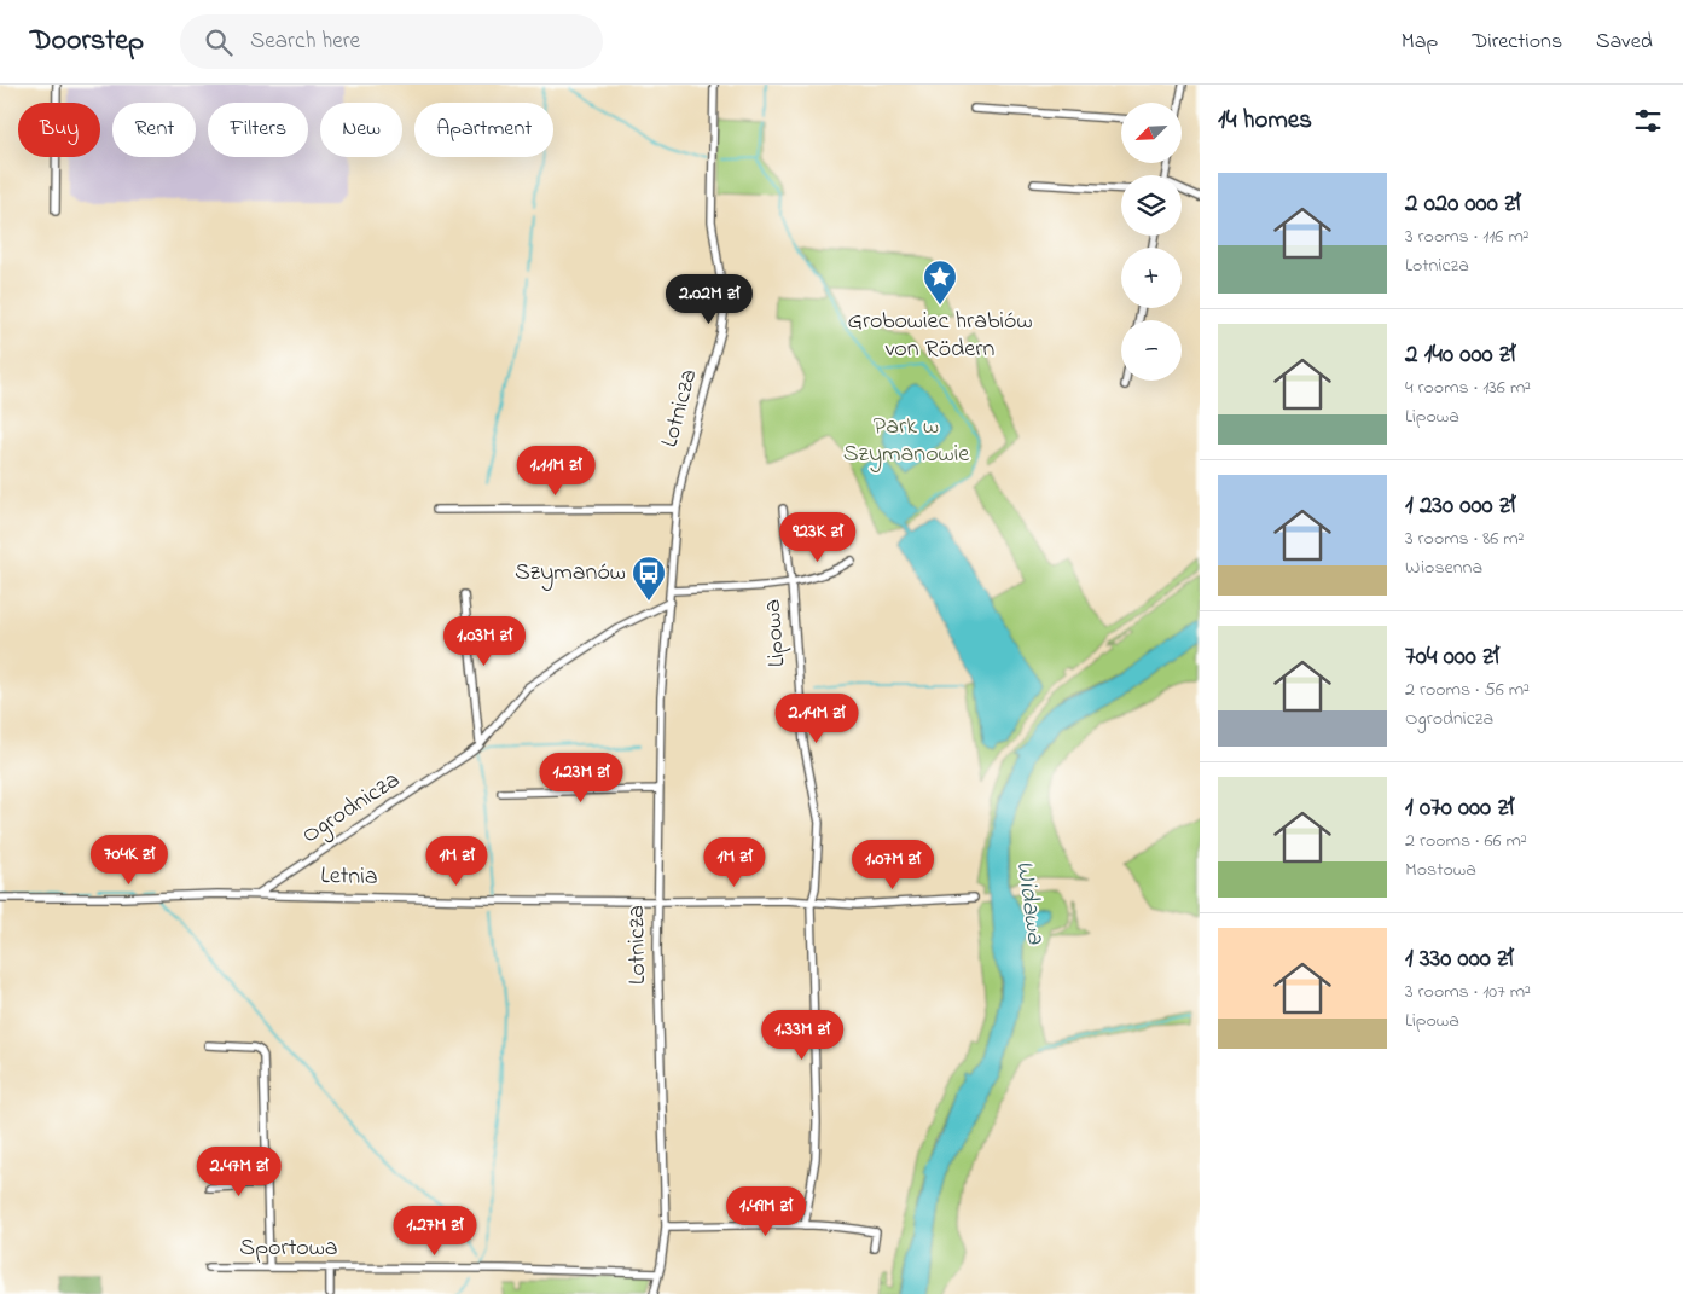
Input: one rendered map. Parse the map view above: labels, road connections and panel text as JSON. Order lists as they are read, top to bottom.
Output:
{
  "streets": {
    "street": [
      "Lotnicza",
      "Lipowa",
      "Ogrodnicza",
      "Letnia",
      "Sportowa"
    ]
  },
  "crossings": [
    ["Lotnicza", "Ogrodnicza"],
    ["Lotnicza", "Letnia"],
    ["Lotnicza", "Sportowa"],
    ["Lipowa", "Ogrodnicza"],
    ["Lipowa", "Letnia"],
    ["Ogrodnicza", "Letnia"]
  ],
  "water": ["Widawa"],
  "parks": ["Park w Szymanowie"],
  "places": {
    "place": ["Grobowiec hrabiów von Rödern"],
    "bus stop": ["Szymanów"]
  },
  "north": "bottom left",
  "page": {
    "header": "Doorstep",
    "search": "Search here",
    "nav": ["Map", "Directions", "Saved"],
    "heading": "14 homes",
    "map_buttons": ["+", "−"],
    "chip": [
      "Buy",
      "Rent",
      "Filters",
      "New",
      "Apartment"
    ],
    "list": [
      {
        "name": "2 020 000 zł",
        "note": "3 rooms · 116 m² · Lotnicza"
      },
      {
        "name": "2 140 000 zł",
        "note": "4 rooms · 136 m² · Lipowa"
      },
      {
        "name": "1 230 000 zł",
        "note": "3 rooms · 86 m² · Wiosenna"
      },
      {
        "name": "704 000 zł",
        "note": "2 rooms · 56 m² · Ogrodnicza"
      },
      {
        "name": "1 070 000 zł",
        "note": "2 rooms · 66 m² · Mostowa"
      },
      {
        "name": "1 330 000 zł",
        "note": "3 rooms · 107 m² · Lipowa"
      }
    ],
    "price": [
      "2.02M zł",
      "1.11M zł",
      "923K zł",
      "1.03M zł",
      "2.14M zł",
      "1.23M zł",
      "704K zł",
      "1M zł",
      "1M zł",
      "1.07M zł",
      "1.33M zł",
      "2.47M zł",
      "1.49M zł",
      "1.27M zł"
    ]
  }
}
